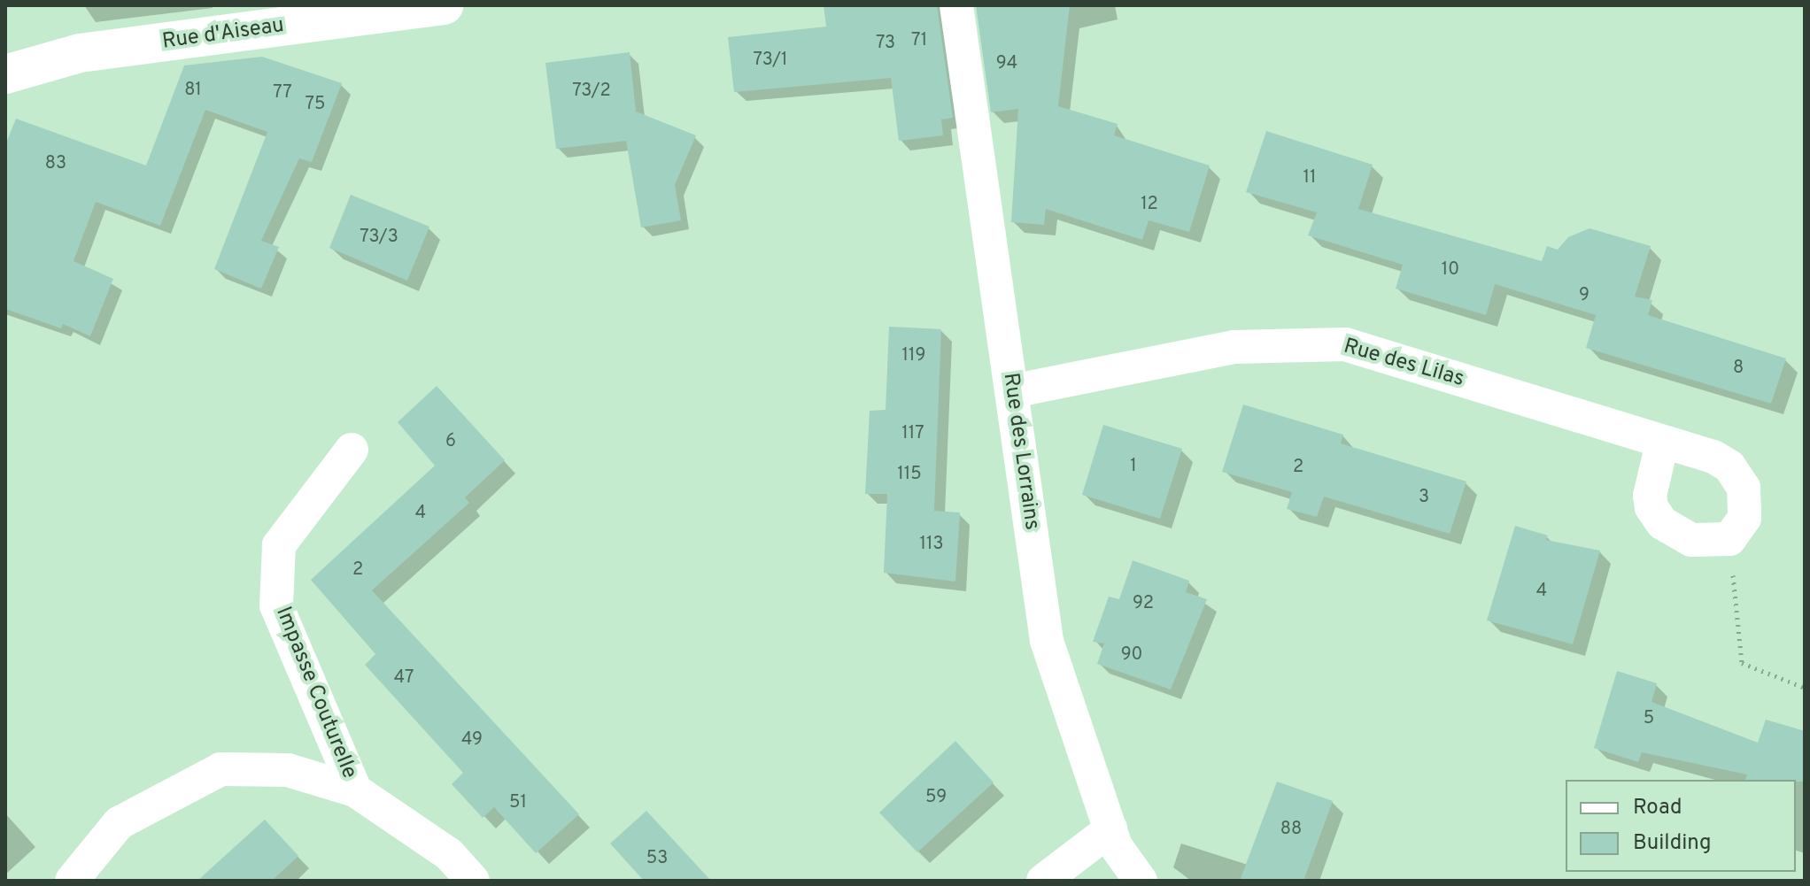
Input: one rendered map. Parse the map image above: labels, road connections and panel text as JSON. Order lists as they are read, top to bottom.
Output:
{
  "streets": {
    "street": [
      "Rue d'Aiseau",
      "Rue des Lilas",
      "Rue des Lorrains",
      "Impasse Couturelle"
    ]
  },
  "crossings": [
    ["Rue des Lilas", "Rue des Lorrains"]
  ],
  "house_numbers": [
    "71",
    "73",
    "73/1",
    "94",
    "81",
    "73/2",
    "77",
    "75",
    "83",
    "11",
    "12",
    "73/3",
    "10",
    "9",
    "119",
    "8",
    "117",
    "6",
    "1",
    "2",
    "115",
    "3",
    "4",
    "113",
    "2",
    "4",
    "92",
    "90",
    "47",
    "5",
    "49",
    "59",
    "51",
    "88",
    "53"
  ],
  "legend": ["Road", "Building"]
}
